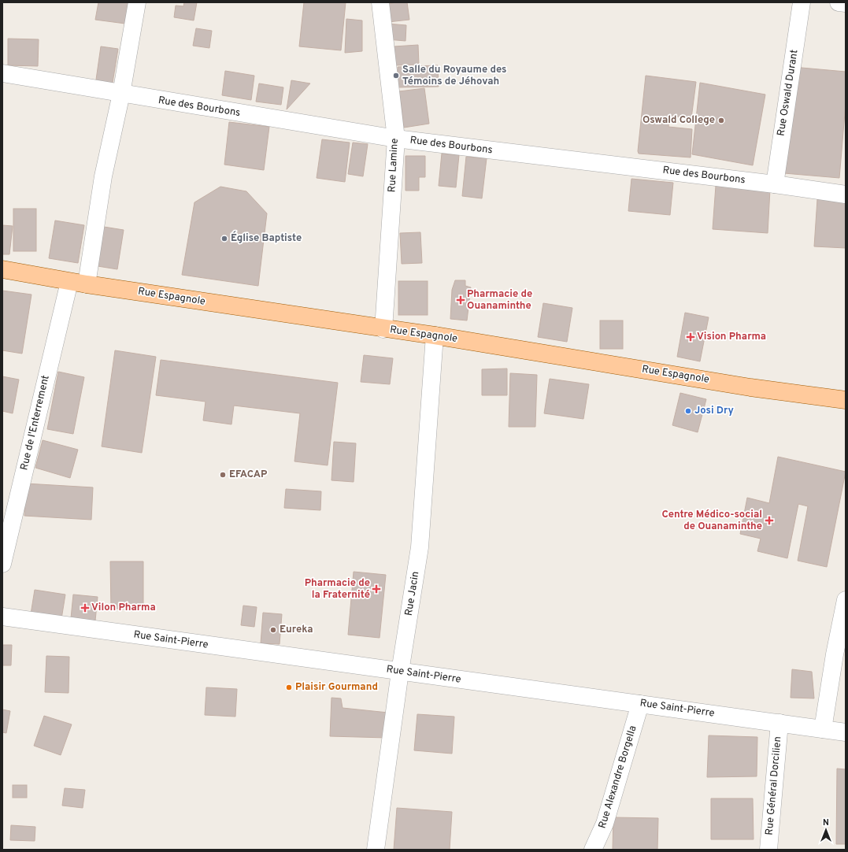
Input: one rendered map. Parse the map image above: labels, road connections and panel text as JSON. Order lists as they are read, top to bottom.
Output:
{
  "streets": {
    "main road": ["Rue Espagnole"],
    "street": [
      "Rue Oswald Durant",
      "Rue des Bourbons",
      "Rue Lamine",
      "Rue de l'Enterrement",
      "Rue Jacin",
      "Rue Saint-Pierre",
      "Rue Alexandre Borgella",
      "Rue Général Dorcilien"
    ]
  },
  "crossings": [
    ["Rue Oswald Durant", "Rue des Bourbons"],
    ["Rue des Bourbons", "Rue Lamine"],
    ["Rue Lamine", "Rue Espagnole"],
    ["Rue Espagnole", "Rue de l'Enterrement"],
    ["Rue Espagnole", "Rue Jacin"],
    ["Rue Jacin", "Rue Saint-Pierre"],
    ["Rue Saint-Pierre", "Rue Alexandre Borgella"],
    ["Rue Saint-Pierre", "Rue Général Dorcilien"]
  ],
  "places": {
    "other": [
      "Salle du Royaume des Témoins de Jéhovah",
      "Oswald College",
      "Église Baptiste",
      "Josi Dry",
      "EFACAP",
      "Eureka",
      "Plaisir Gourmand"
    ],
    "health": [
      "Pharmacie de Ouanaminthe",
      "Vision Pharma",
      "Centre Médico-social de Ouanaminthe",
      "Pharmacie de la Fraternité",
      "Vilon Pharma"
    ]
  },
  "north": "top"
}
